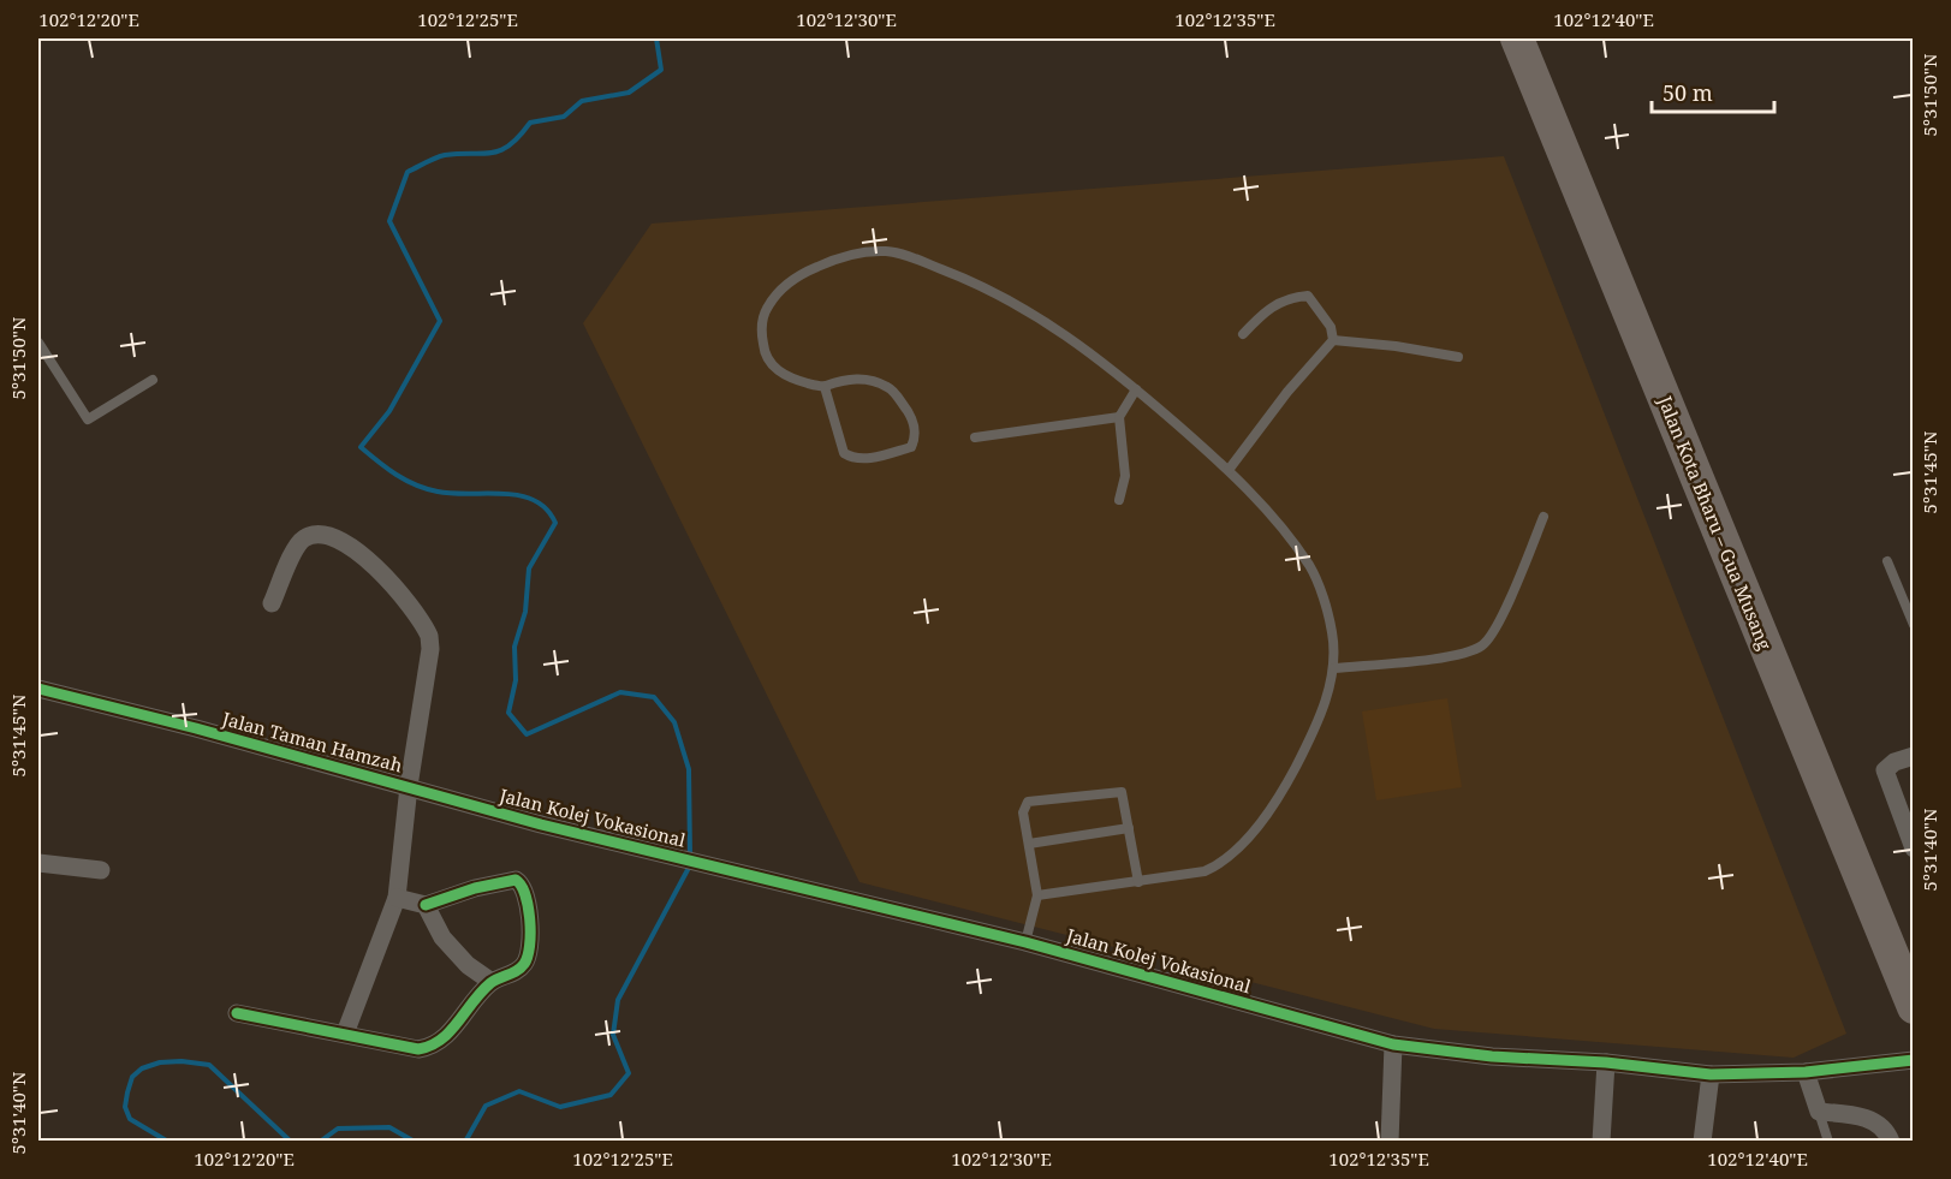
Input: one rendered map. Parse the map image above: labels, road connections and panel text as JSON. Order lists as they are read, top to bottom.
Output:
{
  "streets": {
    "highway": ["Jalan Kota Bharu – Gua Musang"],
    "street": ["Jalan Taman Hamzah", "Jalan Kolej Vokasional"]
  },
  "crossings": [
    ["Jalan Taman Hamzah", "Jalan Kolej Vokasional"]
  ],
  "scale_bar": "50 m",
  "coordinates": [
    "102°12'20\"E",
    "102°12'25\"E",
    "102°12'30\"E",
    "102°12'35\"E",
    "102°12'40\"E",
    "5°31'50\"N",
    "5°31'45\"N",
    "5°31'40\"N"
  ]
}
